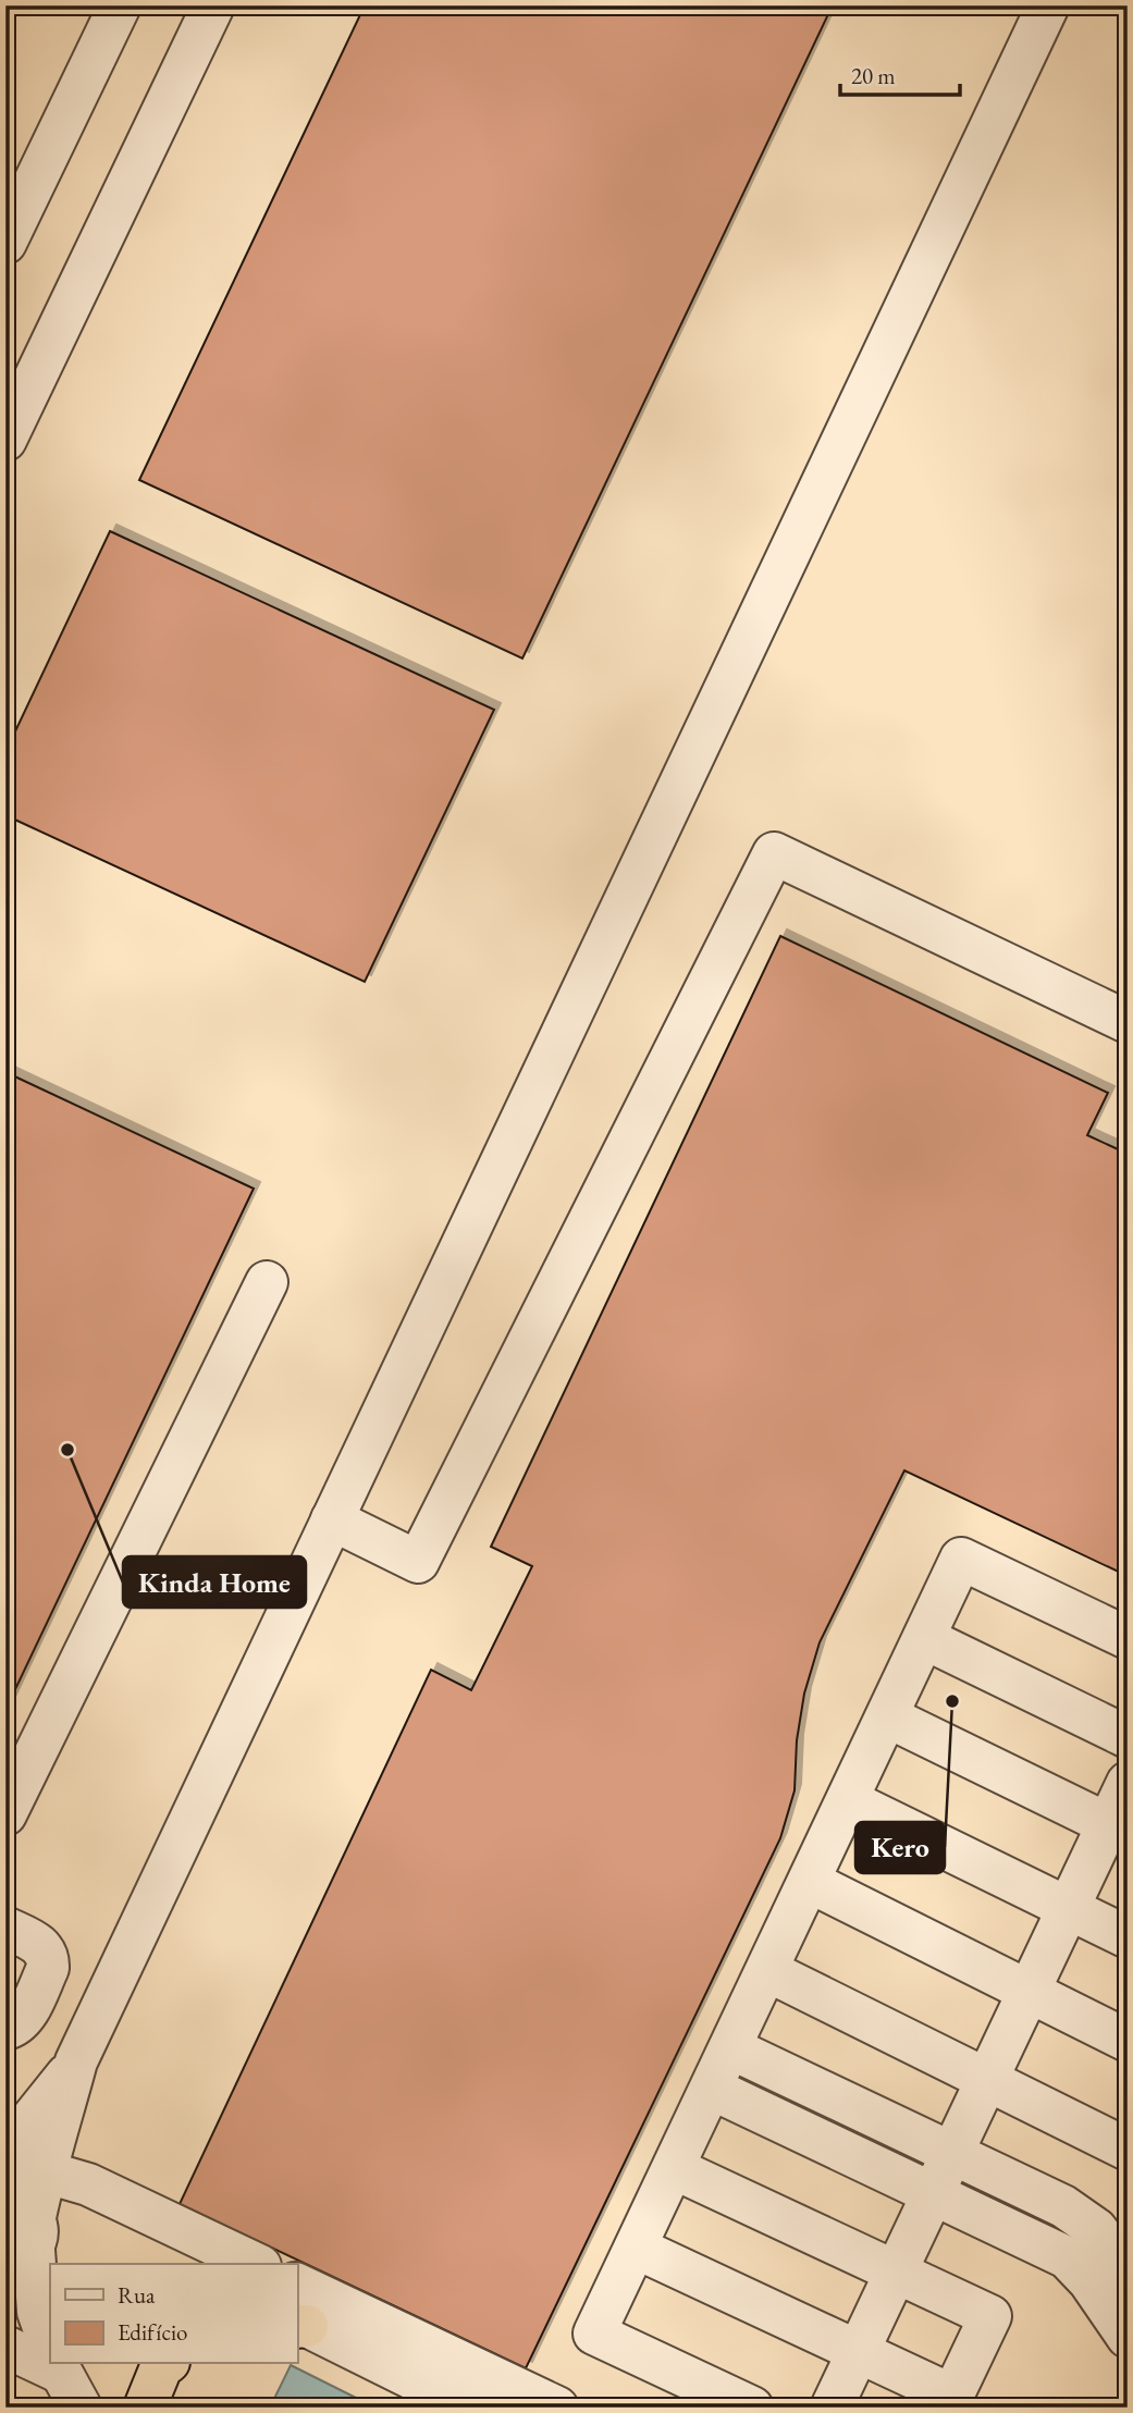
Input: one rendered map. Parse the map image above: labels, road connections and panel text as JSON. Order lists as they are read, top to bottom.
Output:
{
  "places": ["Kinda Home", "Kero"],
  "legend": ["Rua", "Edifício"],
  "scale_bar": "20 m"
}
